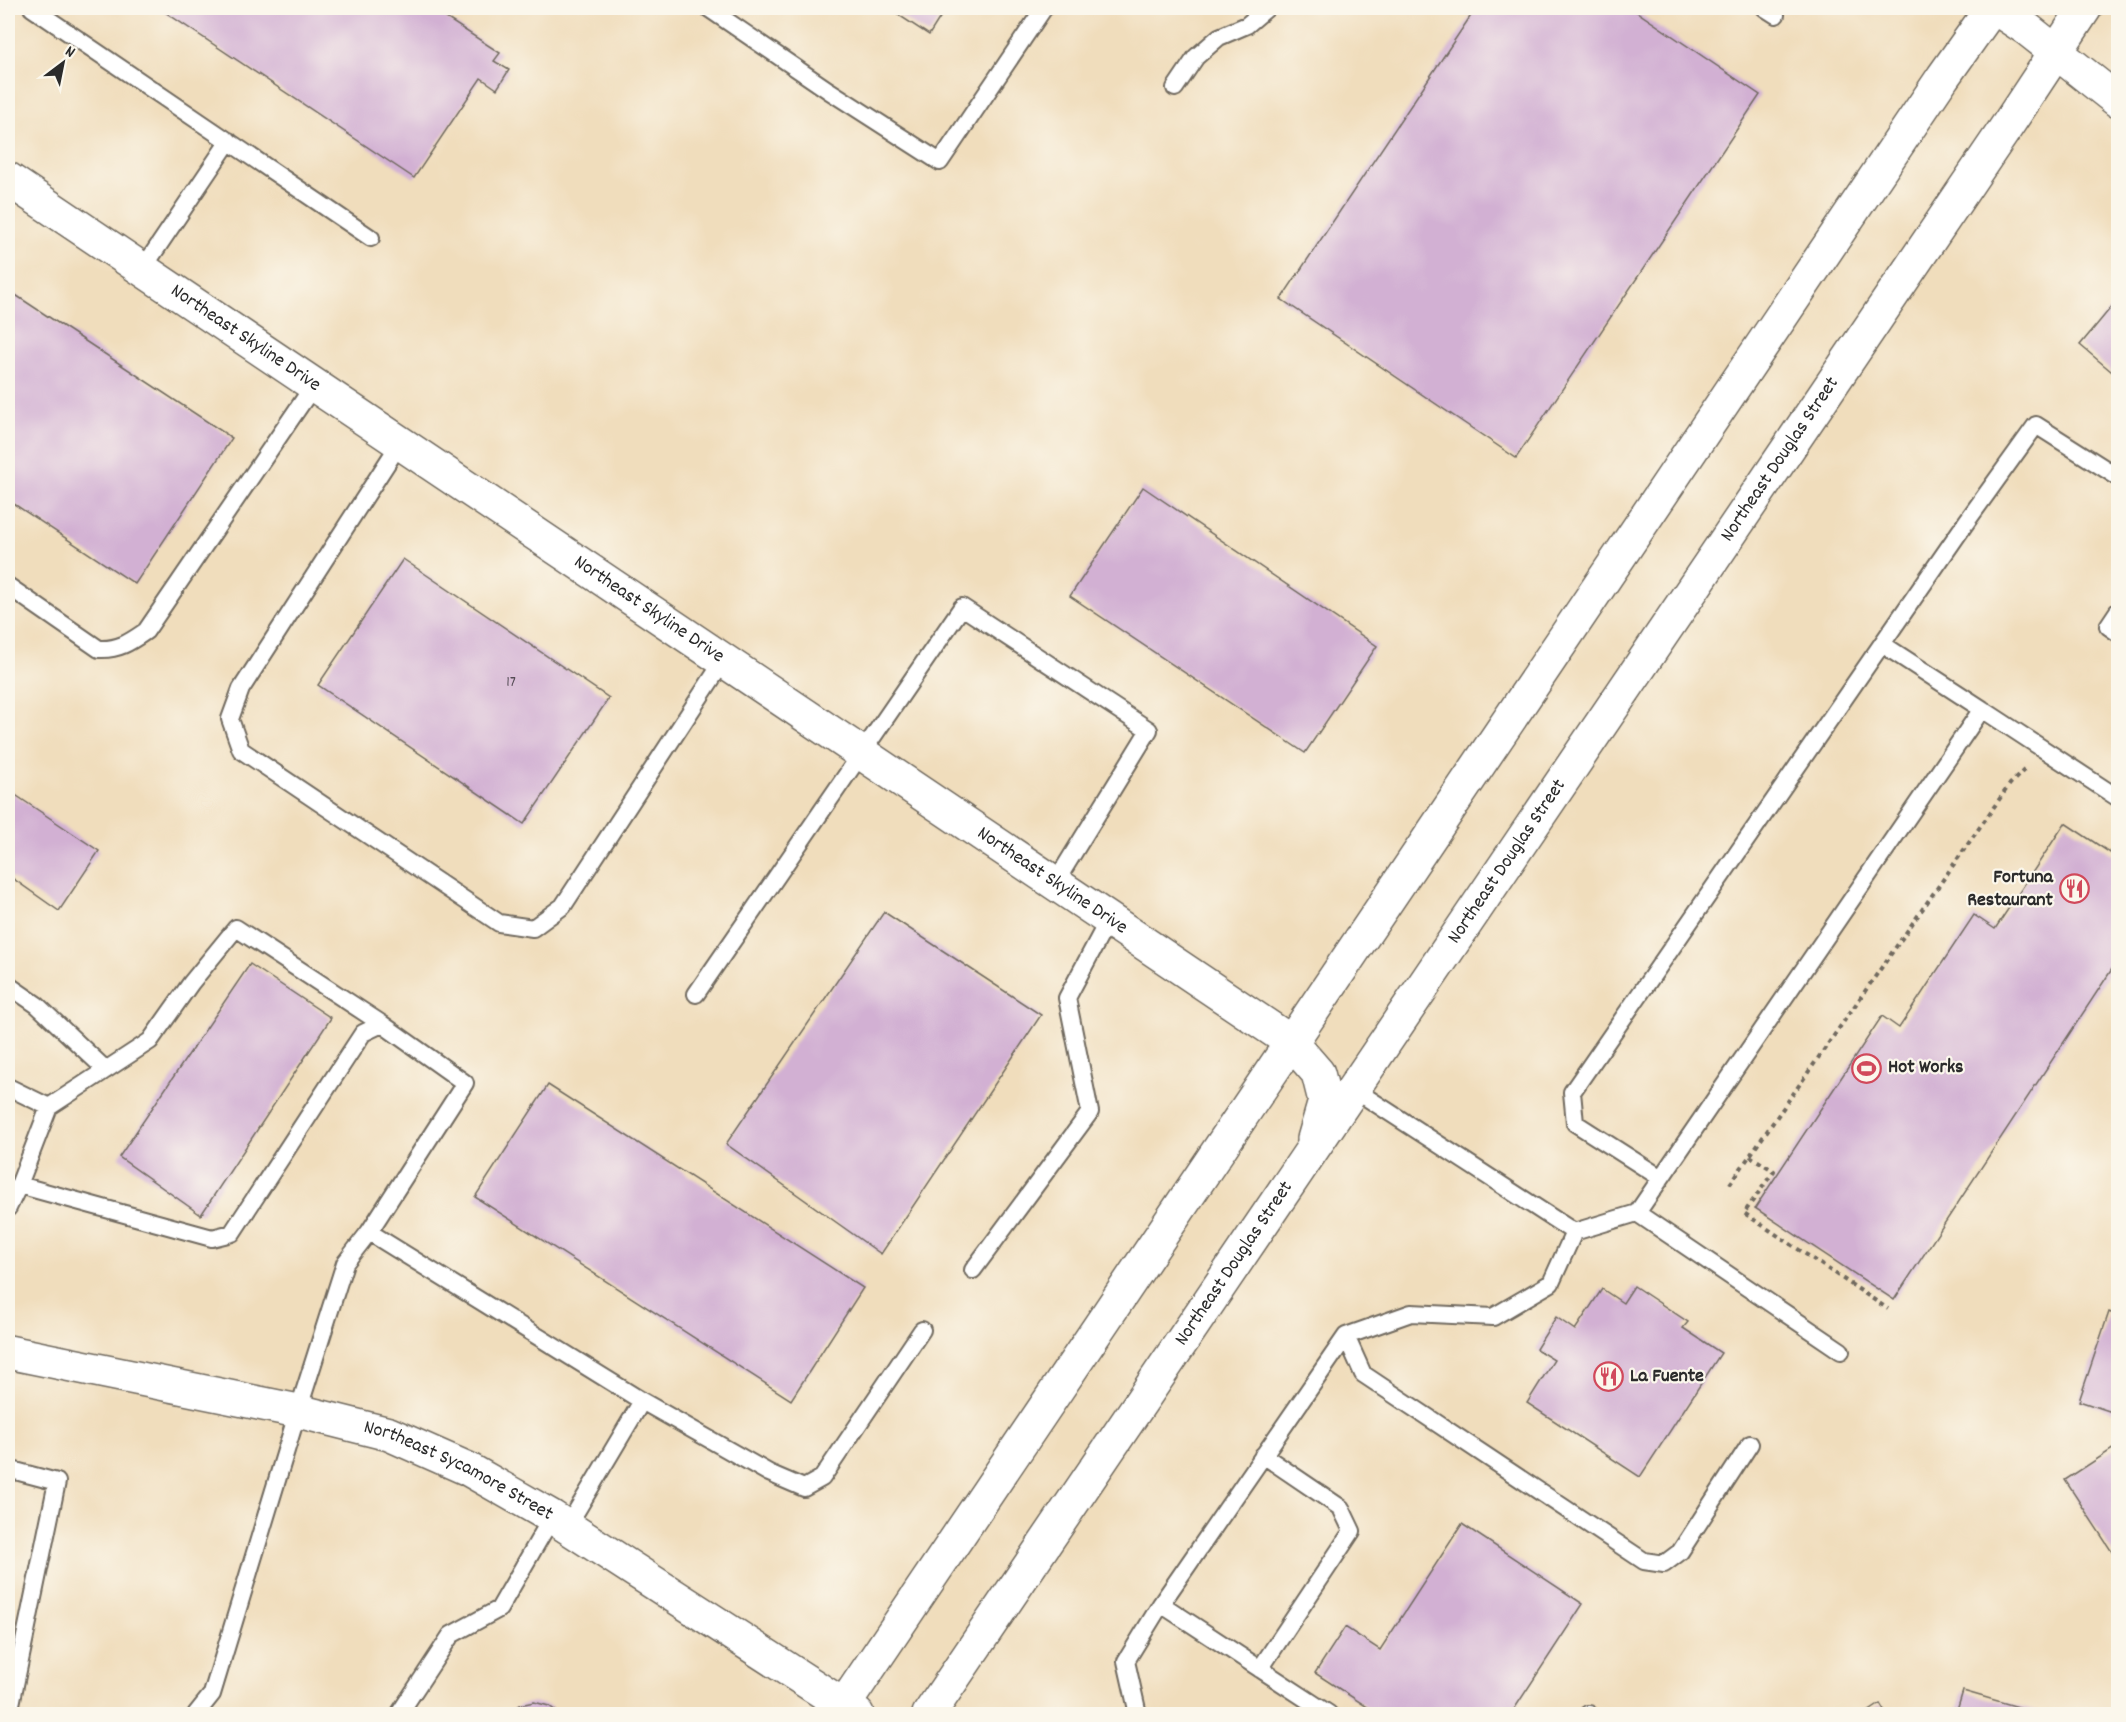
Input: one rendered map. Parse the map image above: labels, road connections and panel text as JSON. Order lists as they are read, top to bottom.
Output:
{
  "streets": {
    "main road": ["Northeast Skyline Drive", "Northeast Douglas Street", "Northeast Sycamore Street"]
  },
  "crossings": [
    ["Northeast Skyline Drive", "Northeast Douglas Street"]
  ],
  "places": {
    "restaurant": ["Fortuna Restaurant", "La Fuente"],
    "sports": ["Hot Works"]
  },
  "house_numbers": ["17"],
  "north": "top right"
}
